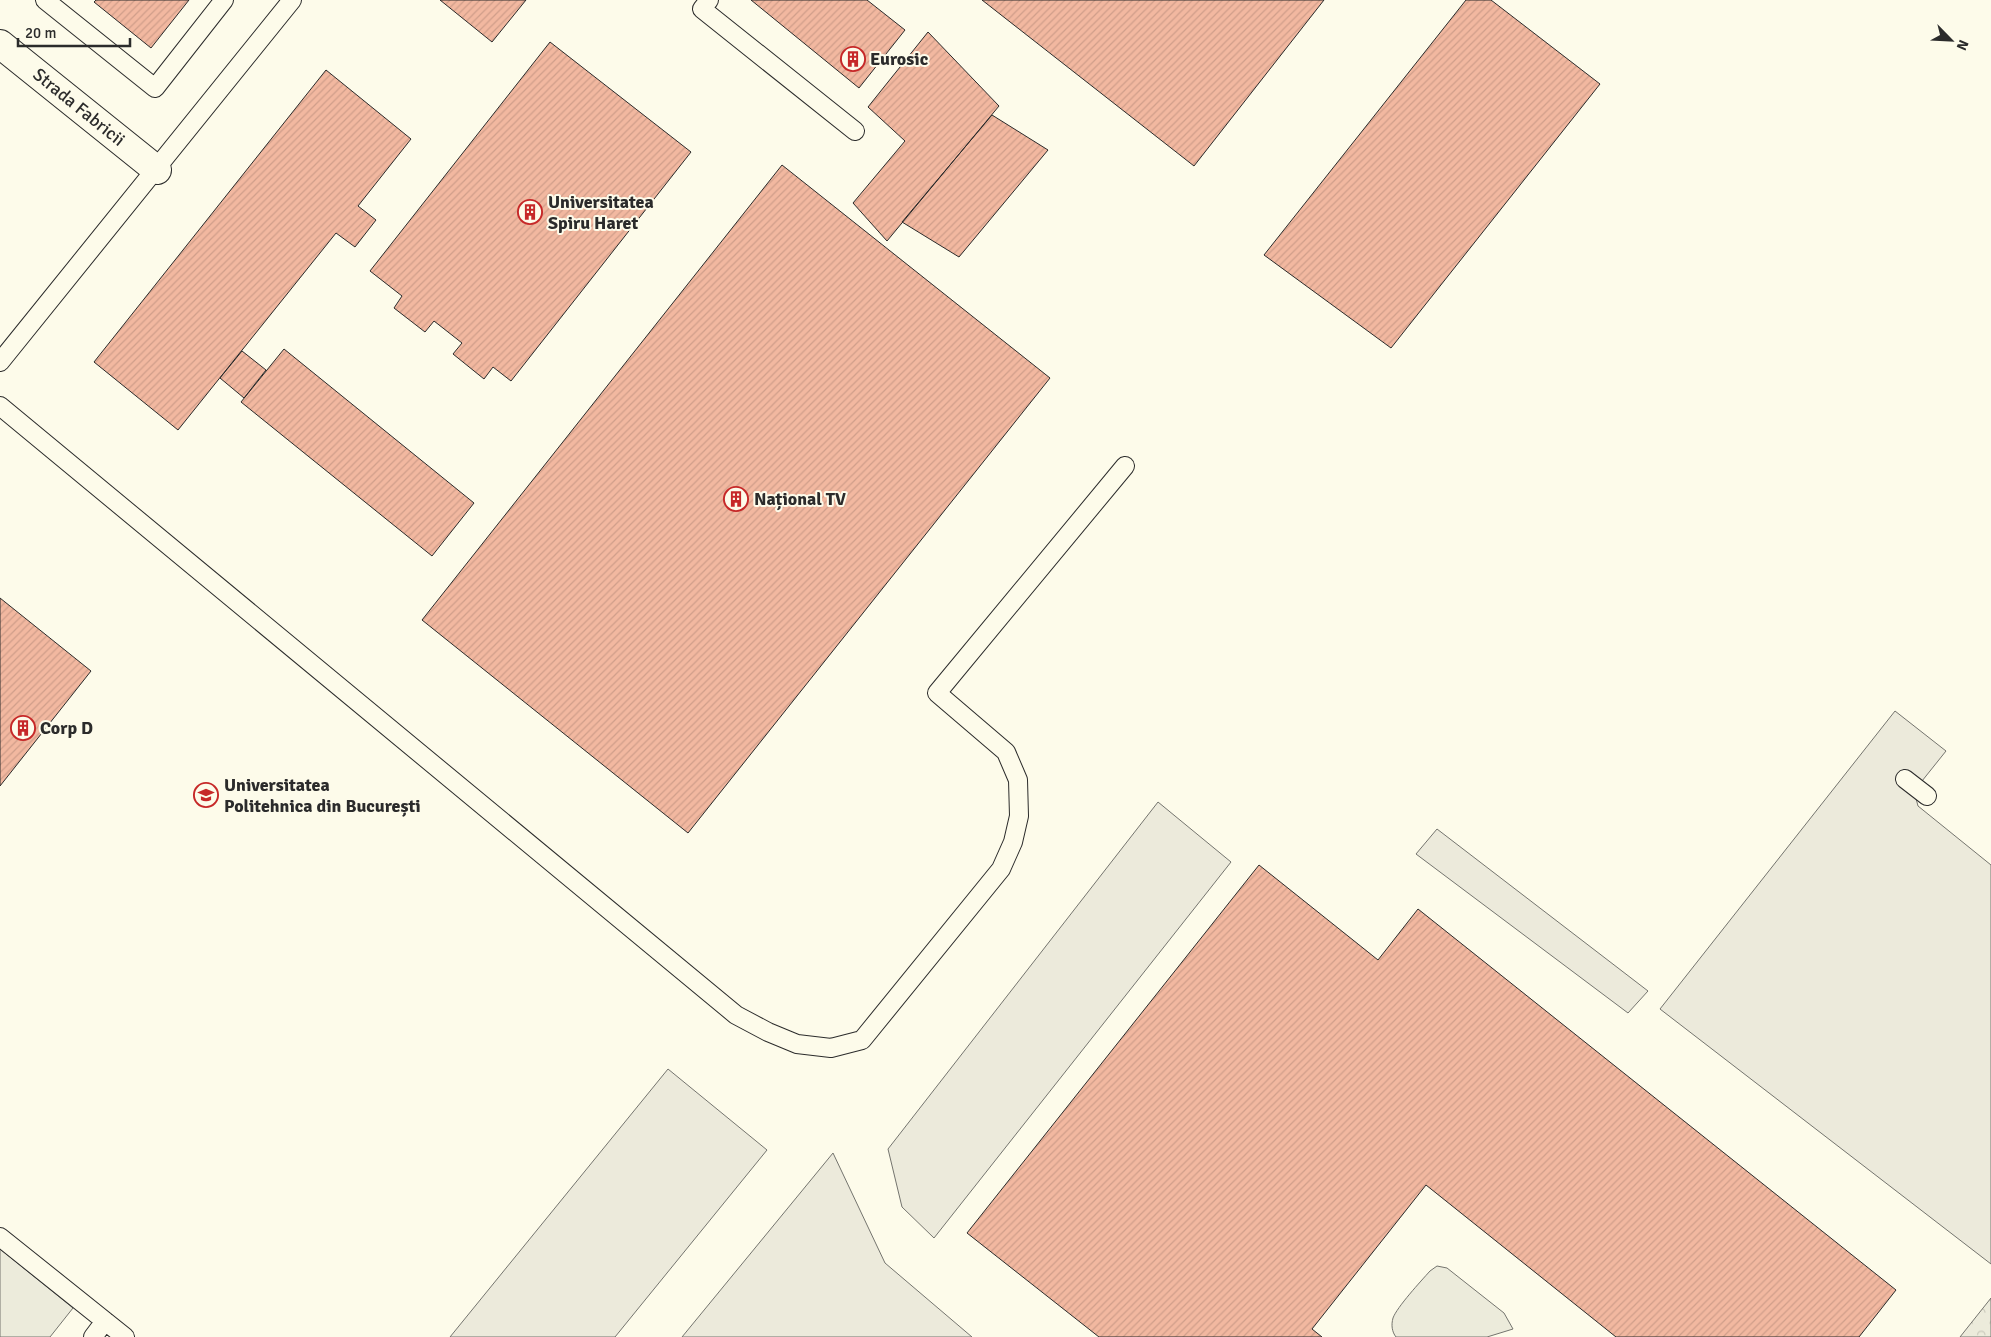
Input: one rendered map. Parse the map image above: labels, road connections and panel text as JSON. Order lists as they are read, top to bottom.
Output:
{
  "streets": {
    "street": ["Strada Fabricii"]
  },
  "places": {
    "building": [
      "Eurosic",
      "Universitatea Spiru Haret",
      "Național TV",
      "Corp D"
    ],
    "school or university": ["Universitatea Politehnica din București"]
  },
  "scale_bar": "20 m",
  "north": "bottom right"
}
